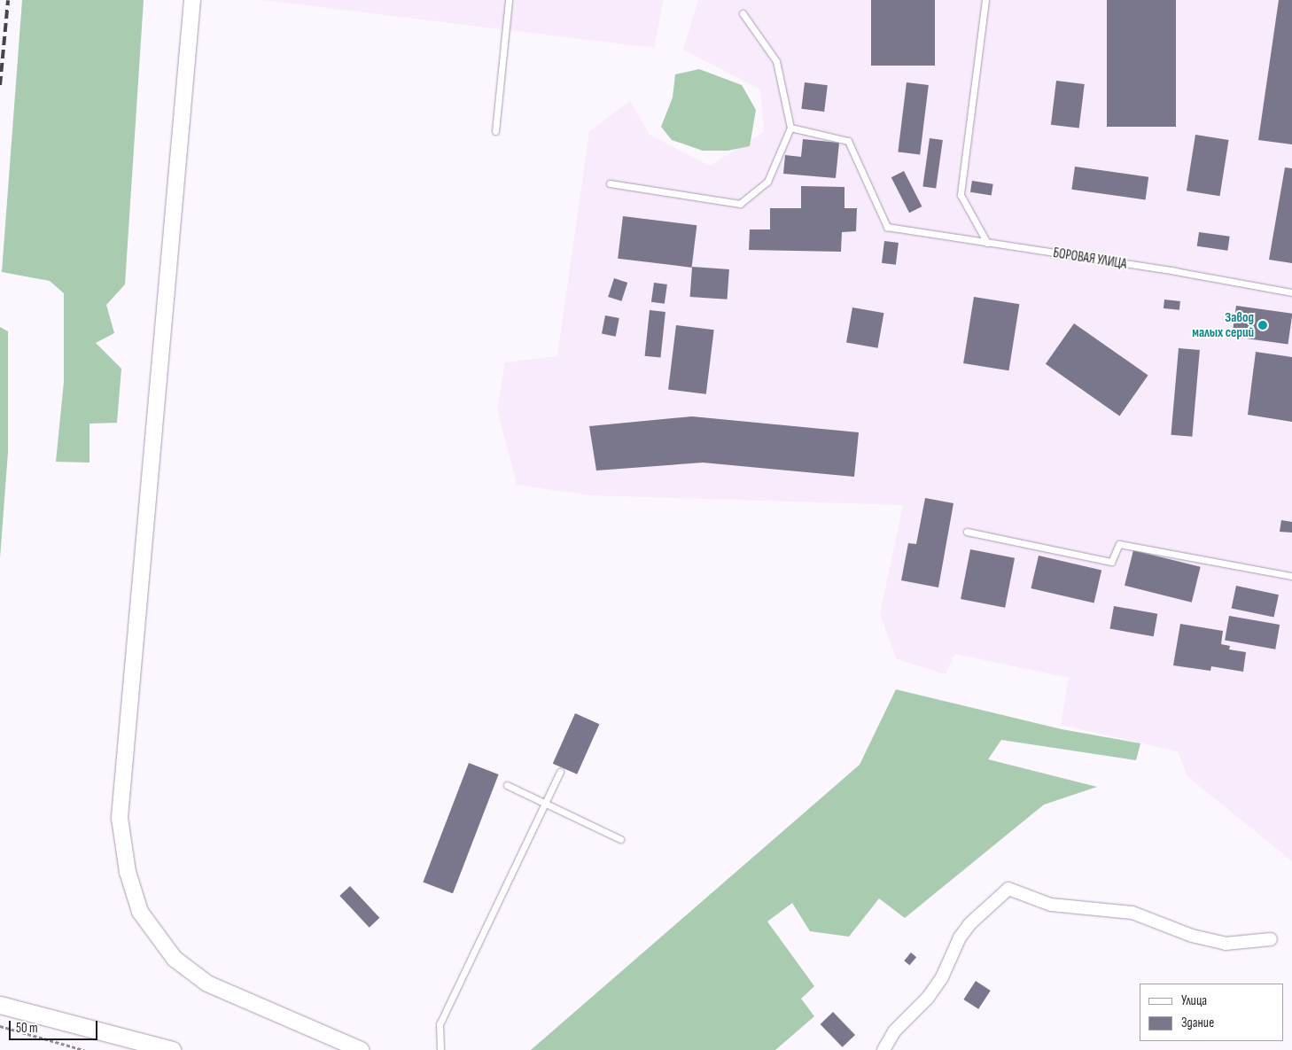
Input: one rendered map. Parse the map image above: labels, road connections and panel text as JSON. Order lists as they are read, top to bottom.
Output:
{
  "streets": {
    "lane": ["БОРОВАЯ УЛИЦА"]
  },
  "places": ["Завод малых серий"],
  "legend": ["Улица", "Здание"],
  "scale_bar": "50 m"
}
